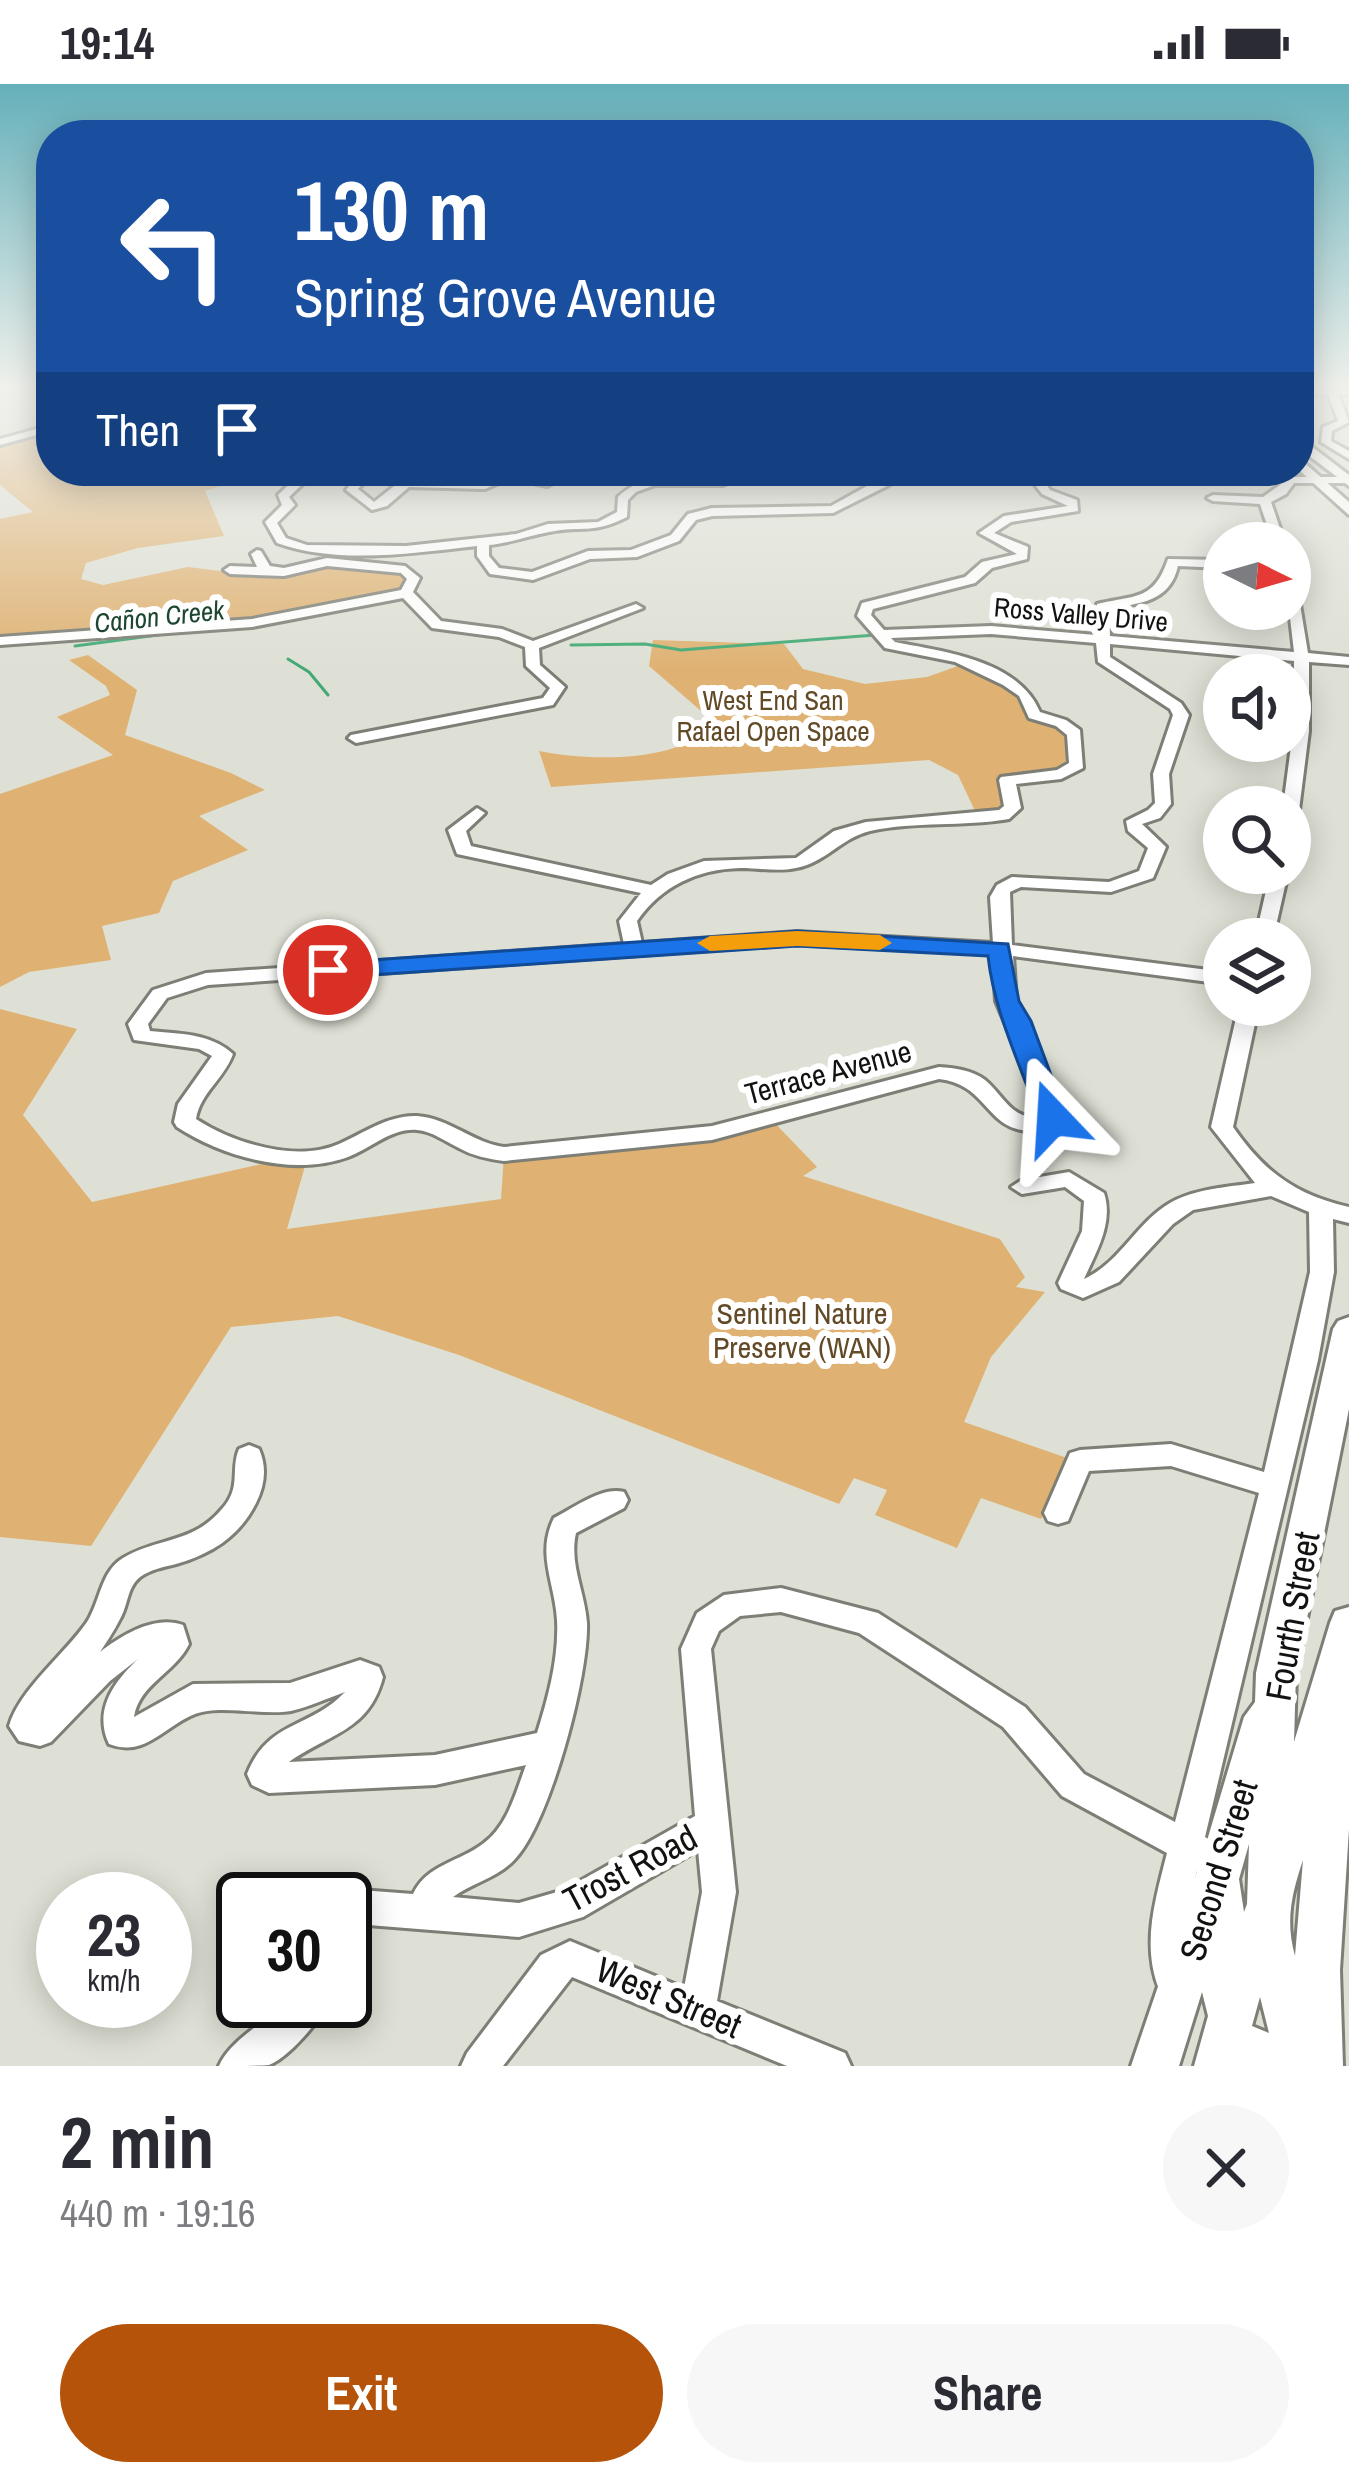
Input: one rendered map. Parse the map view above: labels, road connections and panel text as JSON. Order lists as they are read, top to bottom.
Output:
{
  "streets": {
    "main road": ["Fourth Street", "Second Street"],
    "street": [
      "Ross Valley Drive",
      "Terrace Avenue",
      "Trost Road",
      "West Street"
    ]
  },
  "crossings": [
    ["Ross Valley Drive", "Terrace Avenue"],
    ["Fourth Street", "Second Street"]
  ],
  "water": ["Cañon Creek"],
  "parks": ["West End San Rafael Open Space", "Sentinel Nature Preserve (WAN)"],
  "north": "right",
  "page": {
    "status": "19:14",
    "turn": ["130 m", "Spring Grove Avenue"],
    "then": "Then",
    "speed": "23 km/h",
    "limit": "30",
    "heading": ["2 min", "440 m · 19:16"],
    "buttons": ["Exit", "Share"]
  }
}
